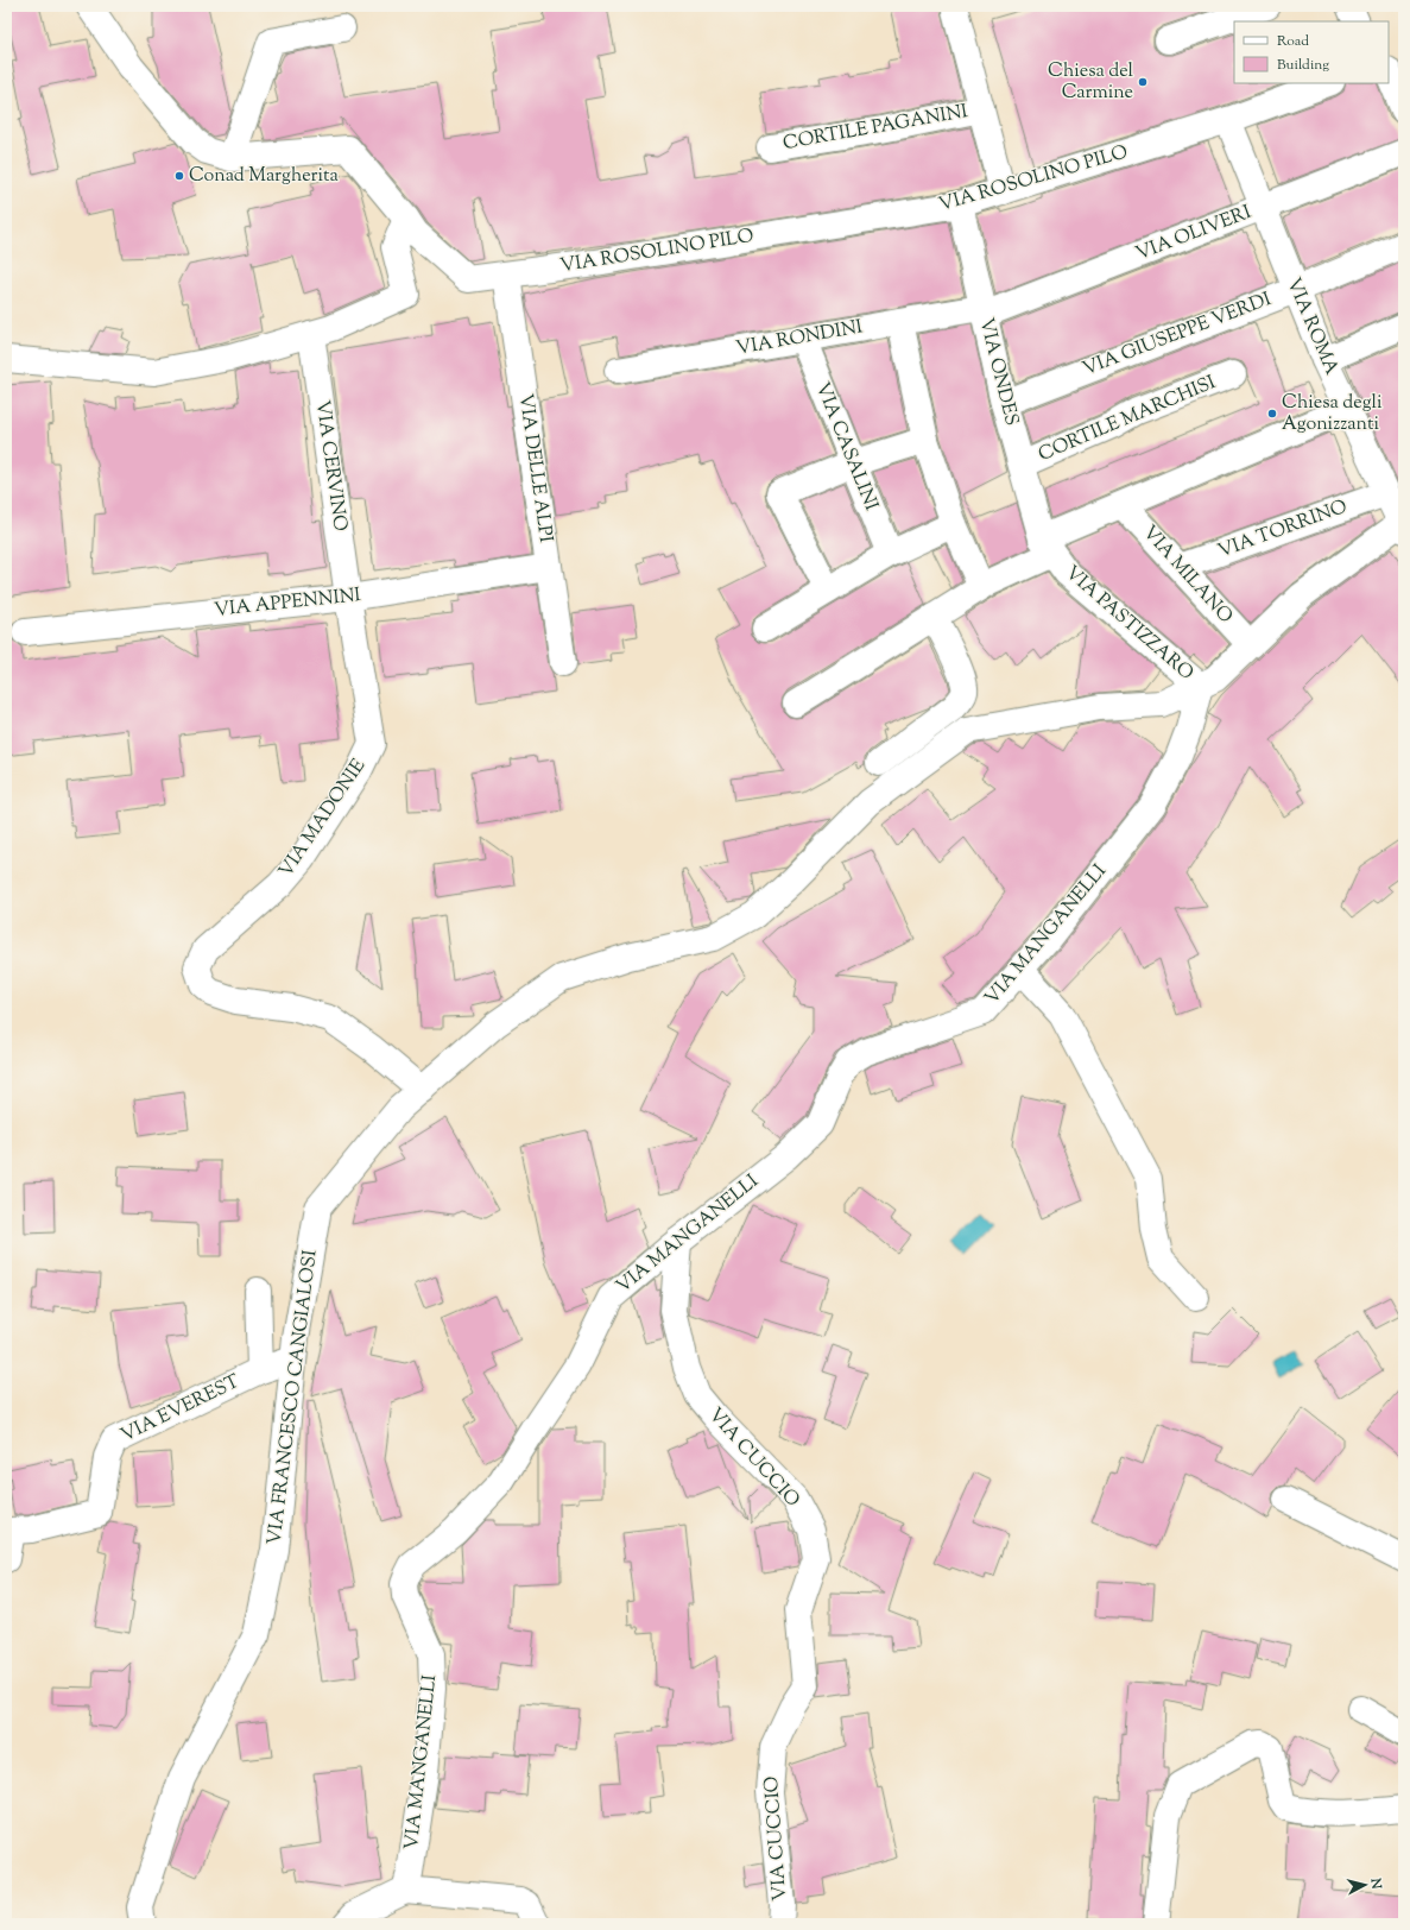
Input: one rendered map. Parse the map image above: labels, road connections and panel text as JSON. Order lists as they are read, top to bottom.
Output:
{
  "streets": {
    "street": [
      "CORTILE PAGANINI",
      "VIA ROSOLINO PILO",
      "VIA OLIVERI",
      "VIA ROMA",
      "VIA GIUSEPPE VERDI",
      "VIA RONDINI",
      "VIA ONDES",
      "CORTILE MARCHISI",
      "VIA CASALINI",
      "VIA CERVINO",
      "VIA DELLE ALPI",
      "VIA TORRINO",
      "VIA MILANO",
      "VIA APPENNINI",
      "VIA PASTIZZARO",
      "VIA MADONIE",
      "VIA MANGANELLI",
      "VIA FRANCESCO CANGIALOSI",
      "VIA EVEREST",
      "VIA CUCCIO"
    ]
  },
  "crossings": [
    ["VIA ROSOLINO PILO", "VIA ROMA"],
    ["VIA ROSOLINO PILO", "VIA ONDES"],
    ["VIA ROSOLINO PILO", "VIA DELLE ALPI"],
    ["VIA OLIVERI", "VIA ROMA"],
    ["VIA OLIVERI", "VIA RONDINI"],
    ["VIA OLIVERI", "VIA ONDES"],
    ["VIA ROMA", "VIA GIUSEPPE VERDI"],
    ["VIA ROMA", "VIA TORRINO"],
    ["VIA GIUSEPPE VERDI", "VIA ONDES"],
    ["VIA RONDINI", "VIA ONDES"],
    ["VIA RONDINI", "VIA CASALINI"],
    ["VIA ONDES", "CORTILE MARCHISI"],
    ["VIA ONDES", "VIA PASTIZZARO"],
    ["VIA CERVINO", "VIA APPENNINI"],
    ["VIA CERVINO", "VIA MADONIE"],
    ["VIA DELLE ALPI", "VIA APPENNINI"],
    ["VIA TORRINO", "VIA MILANO"],
    ["VIA APPENNINI", "VIA MADONIE"],
    ["VIA PASTIZZARO", "VIA MANGANELLI"],
    ["VIA PASTIZZARO", "VIA FRANCESCO CANGIALOSI"],
    ["VIA MADONIE", "VIA FRANCESCO CANGIALOSI"],
    ["VIA MANGANELLI", "VIA FRANCESCO CANGIALOSI"],
    ["VIA MANGANELLI", "VIA CUCCIO"],
    ["VIA FRANCESCO CANGIALOSI", "VIA EVEREST"]
  ],
  "places": ["Chiesa del Carmine", "Conad Margherita", "Chiesa degli Agonizzanti"],
  "legend": ["Road", "Building"],
  "north": "right"
}
